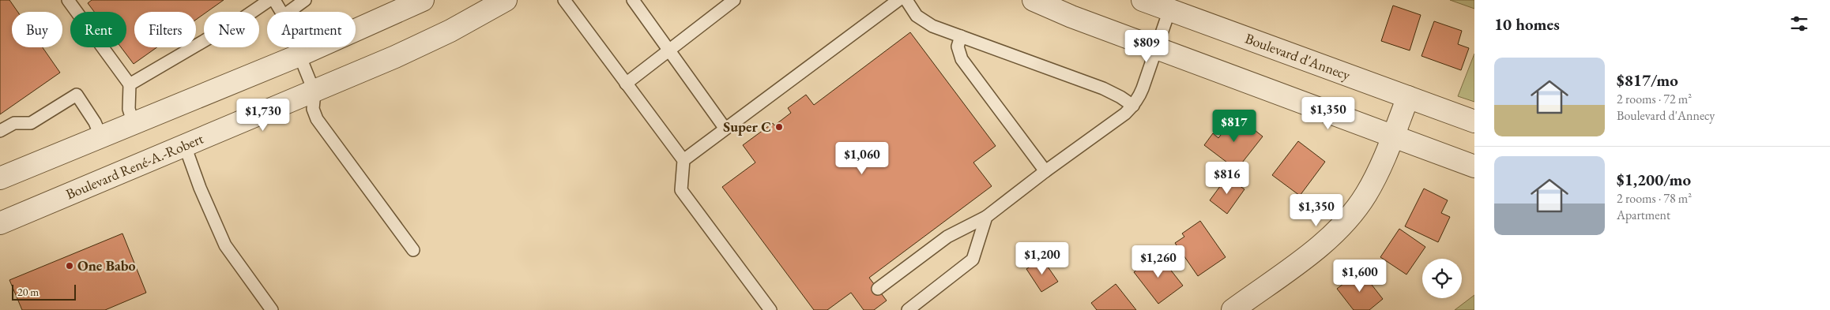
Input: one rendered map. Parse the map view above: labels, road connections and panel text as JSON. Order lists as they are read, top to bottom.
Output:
{
  "streets": {
    "street": ["Boulevard d'Annecy", "Boulevard René-A.-Robert"]
  },
  "places": ["Super C", "One Babo"],
  "scale_bar": "20 m",
  "page": {
    "heading": "10 homes",
    "chip": [
      "Buy",
      "Rent",
      "Filters",
      "New",
      "Apartment"
    ],
    "price": [
      "$809",
      "$1,350",
      "$1,730",
      "$817",
      "$1,060",
      "$816",
      "$1,350",
      "$1,200",
      "$1,260",
      "$1,600"
    ],
    "list": [
      {
        "name": "$817/mo",
        "note": "2 rooms · 72 m² · Boulevard d'Annecy"
      },
      {
        "name": "$1,200/mo",
        "note": "2 rooms · 78 m² · Apartment"
      }
    ],
    "scale": "20 m"
  }
}
